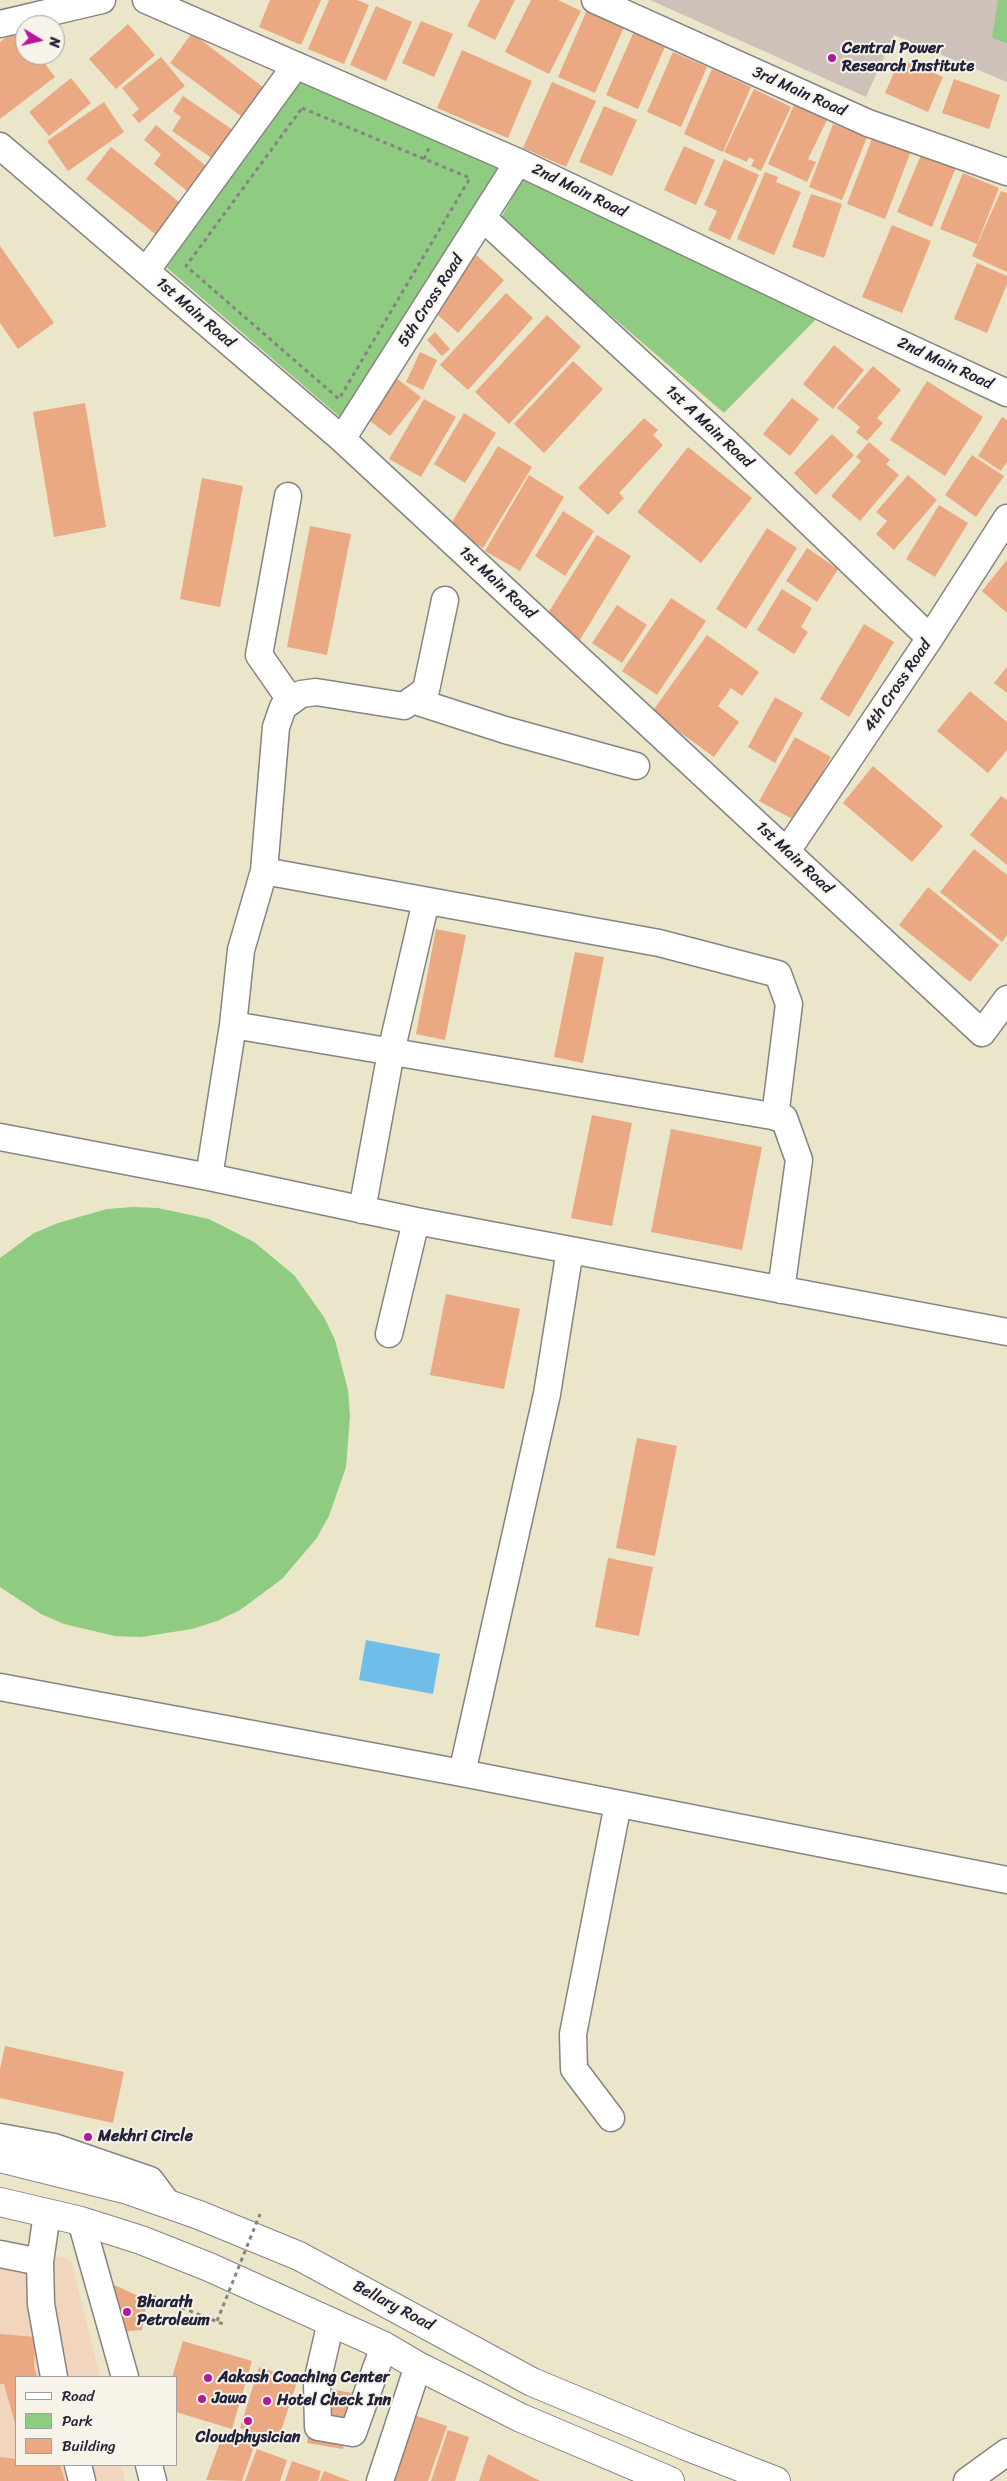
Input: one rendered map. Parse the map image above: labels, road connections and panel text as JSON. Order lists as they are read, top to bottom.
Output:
{
  "streets": {
    "highway": ["Bellary Road"],
    "street": [
      "3rd Main Road",
      "2nd Main Road",
      "5th Cross Road",
      "1st Main Road",
      "1st A Main Road",
      "4th Cross Road"
    ]
  },
  "crossings": [
    ["2nd Main Road", "5th Cross Road"],
    ["5th Cross Road", "1st Main Road"],
    ["5th Cross Road", "1st A Main Road"],
    ["1st Main Road", "4th Cross Road"],
    ["1st A Main Road", "4th Cross Road"]
  ],
  "places": [
    "Central Power Research Institute",
    "Mekhri Circle",
    "Bharath Petroleum",
    "Aakash Coaching Center",
    "Jawa",
    "Hotel Check Inn",
    "Cloudphysician"
  ],
  "legend": ["Road", "Park", "Building"],
  "north": "right"
}
